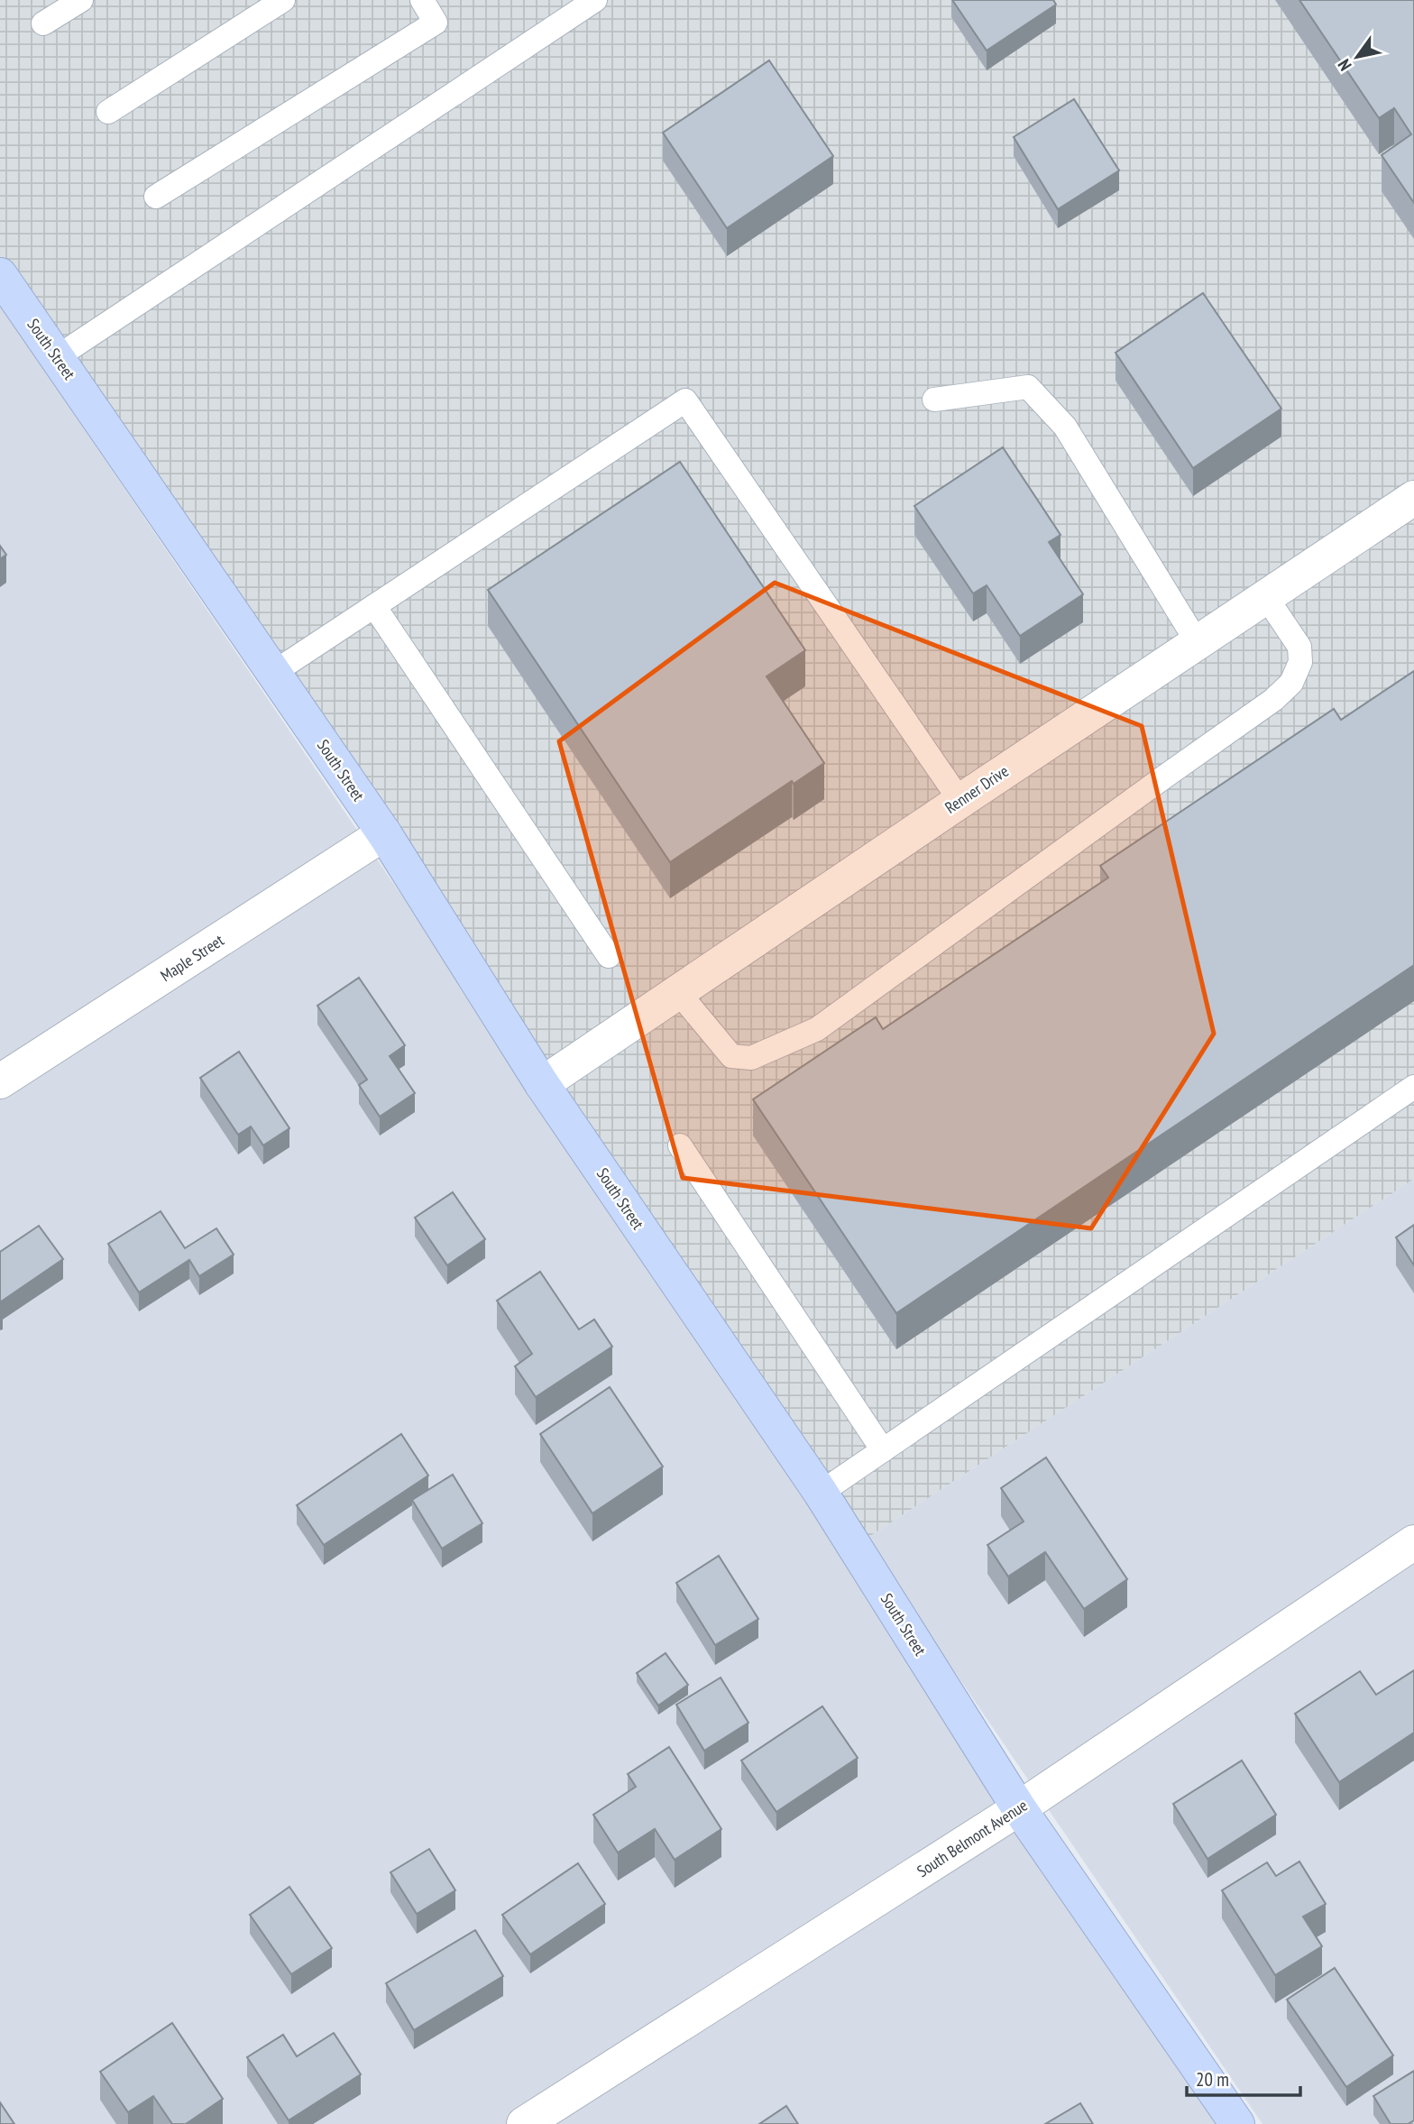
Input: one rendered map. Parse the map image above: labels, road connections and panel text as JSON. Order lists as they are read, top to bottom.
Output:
{
  "streets": {
    "street": [
      "South Street",
      "Renner Drive",
      "Maple Street",
      "South Belmont Avenue"
    ]
  },
  "crossings": [
    ["South Street", "Renner Drive"],
    ["South Street", "Maple Street"],
    ["South Street", "South Belmont Avenue"]
  ],
  "scale_bar": "20 m",
  "north": "bottom left"
}
